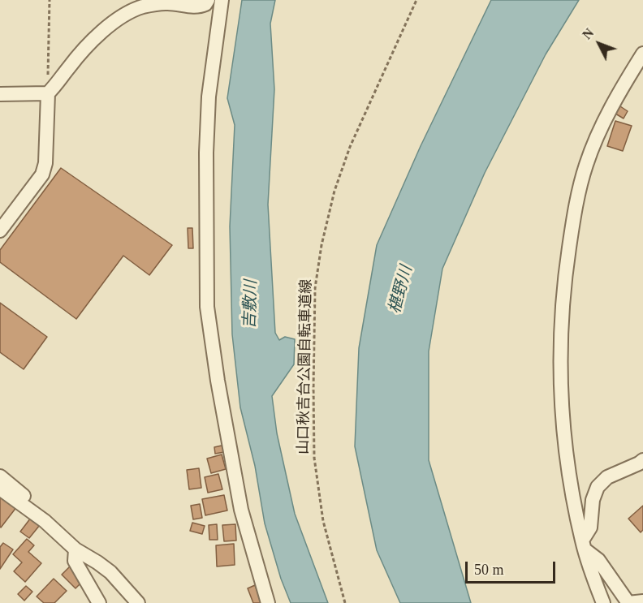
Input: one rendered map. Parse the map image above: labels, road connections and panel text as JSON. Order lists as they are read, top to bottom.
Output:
{
  "streets": {
    "path": ["山口秋吉台公園自転車道線"]
  },
  "water": ["椹野川", "吉敷川"],
  "scale_bar": "50 m",
  "north": "top left"
}
